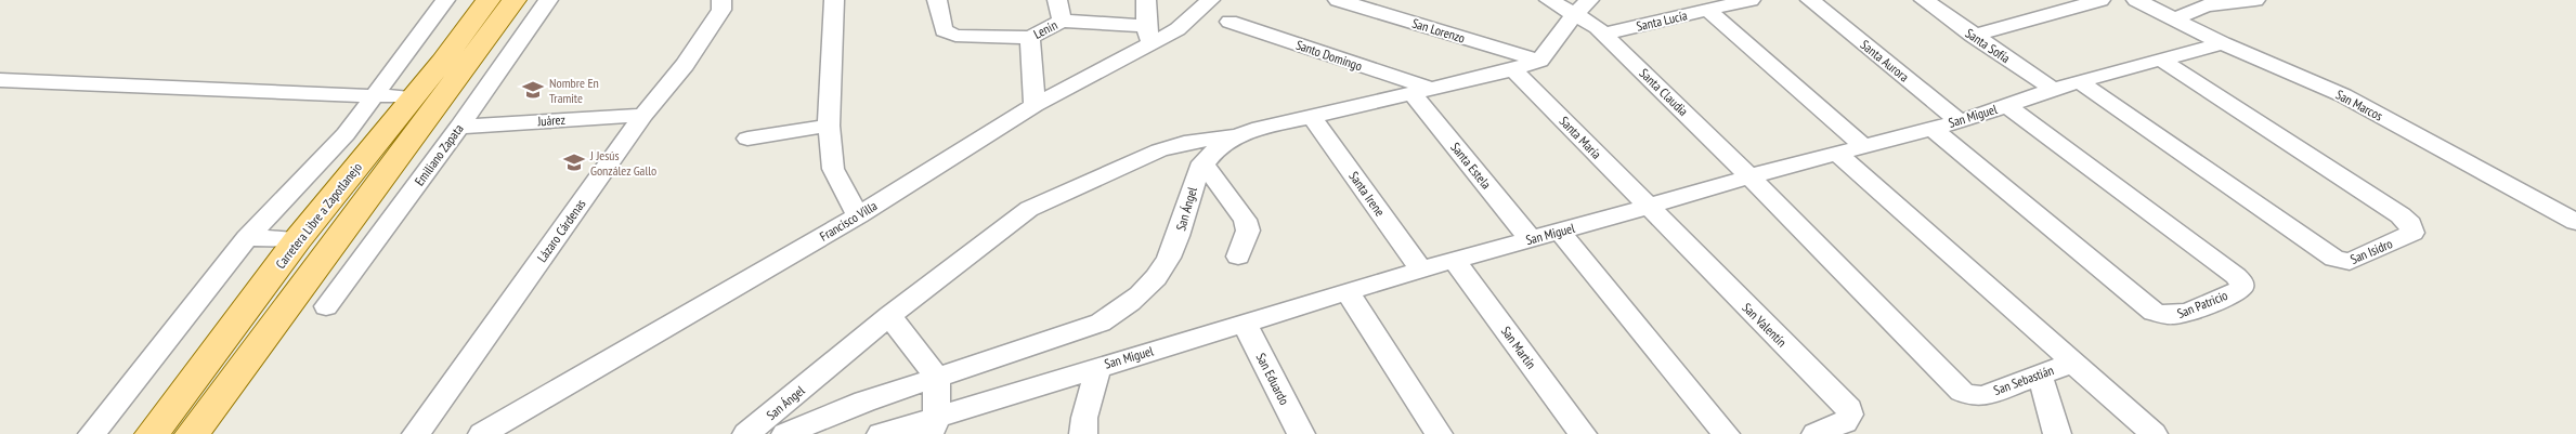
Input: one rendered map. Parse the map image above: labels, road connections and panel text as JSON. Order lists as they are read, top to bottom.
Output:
{
  "streets": {
    "main road": ["Carretera Libre a Zapotlanejo"],
    "street": [
      "Santa Lucía",
      "Lenin",
      "San Lorenzo",
      "Santa Sofía",
      "Santo Domingo",
      "Santa Aurora",
      "Santa Claudia",
      "San Marcos",
      "San Miguel",
      "Juárez",
      "Santa María",
      "Emiliano Zapata",
      "Santa Estela",
      "Santa Irene",
      "San Ángel",
      "Francisco Villa",
      "Lázaro Cárdenas",
      "San Isidro",
      "San Patricio",
      "San Valentín",
      "San Martín",
      "San Eduardo",
      "San Sebastián"
    ]
  },
  "crossings": [
    ["Santa Lucía", "Santa Claudia"],
    ["Lenin", "Francisco Villa"],
    ["San Lorenzo", "San Ángel"],
    ["Santa Sofía", "San Miguel"],
    ["Santo Domingo", "Santa Estela"],
    ["Santo Domingo", "San Ángel"],
    ["Santa Aurora", "San Miguel"],
    ["Santa Claudia", "San Miguel"],
    ["Santa Claudia", "San Sebastián"],
    ["San Marcos", "San Miguel"],
    ["San Miguel", "Santa María"],
    ["San Miguel", "Santa Estela"],
    ["San Miguel", "Santa Irene"],
    ["San Miguel", "San Isidro"],
    ["San Miguel", "San Patricio"],
    ["San Miguel", "San Valentín"],
    ["San Miguel", "San Martín"],
    ["San Miguel", "San Eduardo"],
    ["San Miguel", "San Sebastián"],
    ["Juárez", "Emiliano Zapata"],
    ["Juárez", "Lázaro Cárdenas"],
    ["Santa María", "San Ángel"],
    ["Santa María", "San Valentín"],
    ["Santa Estela", "San Ángel"],
    ["Santa Irene", "San Ángel"]
  ],
  "places": {
    "school or university": ["Nombre En Tramite", "J Jesús González Gallo"]
  }
}
